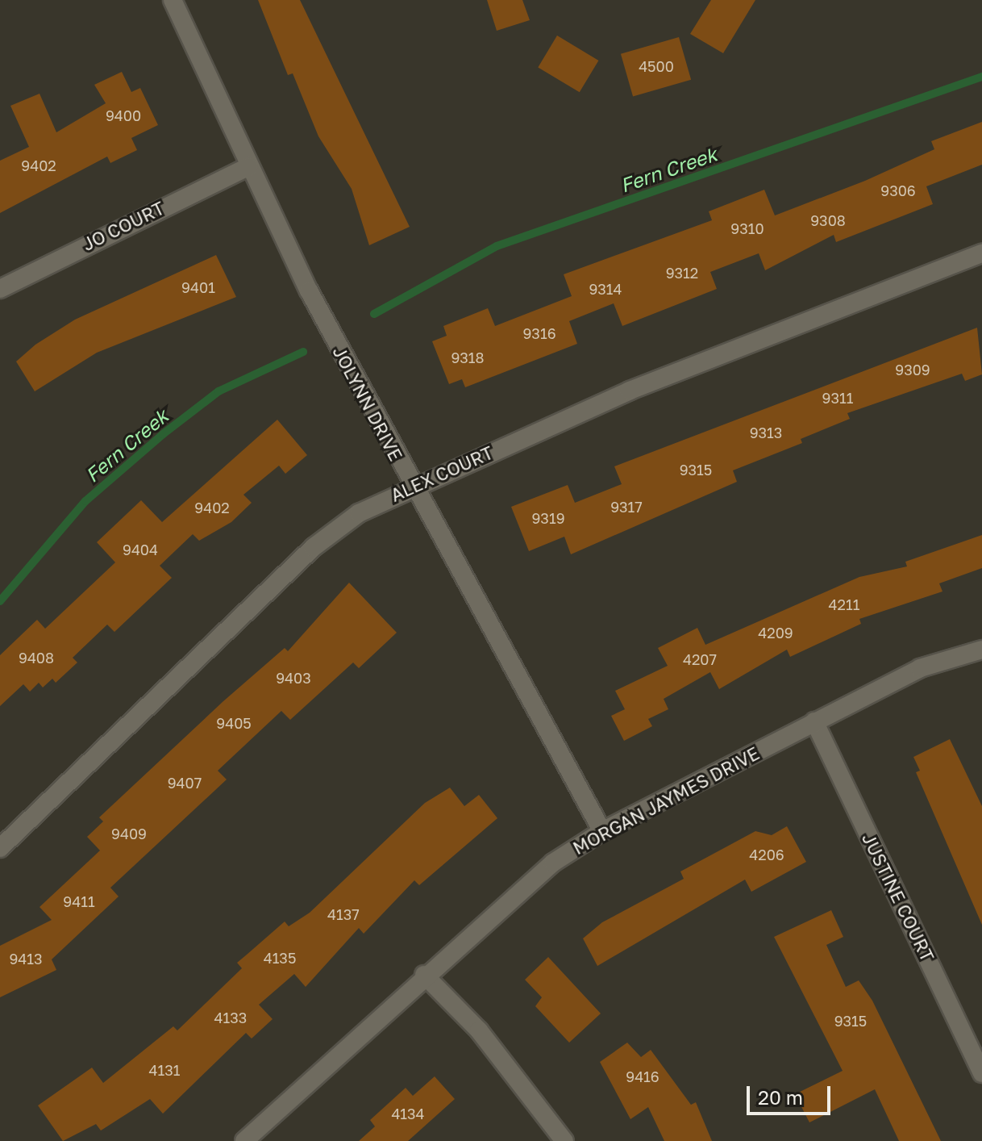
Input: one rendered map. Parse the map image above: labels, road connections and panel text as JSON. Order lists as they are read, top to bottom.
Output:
{
  "streets": {
    "street": [
      "JO COURT",
      "JOLYNN DRIVE",
      "ALEX COURT",
      "MORGAN JAYMES DRIVE",
      "JUSTINE COURT"
    ]
  },
  "crossings": [
    ["JO COURT", "JOLYNN DRIVE"],
    ["JOLYNN DRIVE", "ALEX COURT"],
    ["JOLYNN DRIVE", "MORGAN JAYMES DRIVE"],
    ["MORGAN JAYMES DRIVE", "JUSTINE COURT"]
  ],
  "water": ["Fern Creek"],
  "house_numbers": [
    "4500",
    "9400",
    "9402",
    "9306",
    "9308",
    "9310",
    "9312",
    "9401",
    "9314",
    "9316",
    "9318",
    "9309",
    "9311",
    "9313",
    "9315",
    "9317",
    "9402",
    "9319",
    "9404",
    "4211",
    "4209",
    "9408",
    "4207",
    "9403",
    "9405",
    "9407",
    "9409",
    "4206",
    "9411",
    "4137",
    "4135",
    "9413",
    "4133",
    "9315",
    "4131",
    "9416",
    "4134"
  ],
  "scale_bar": "20 m"
}
